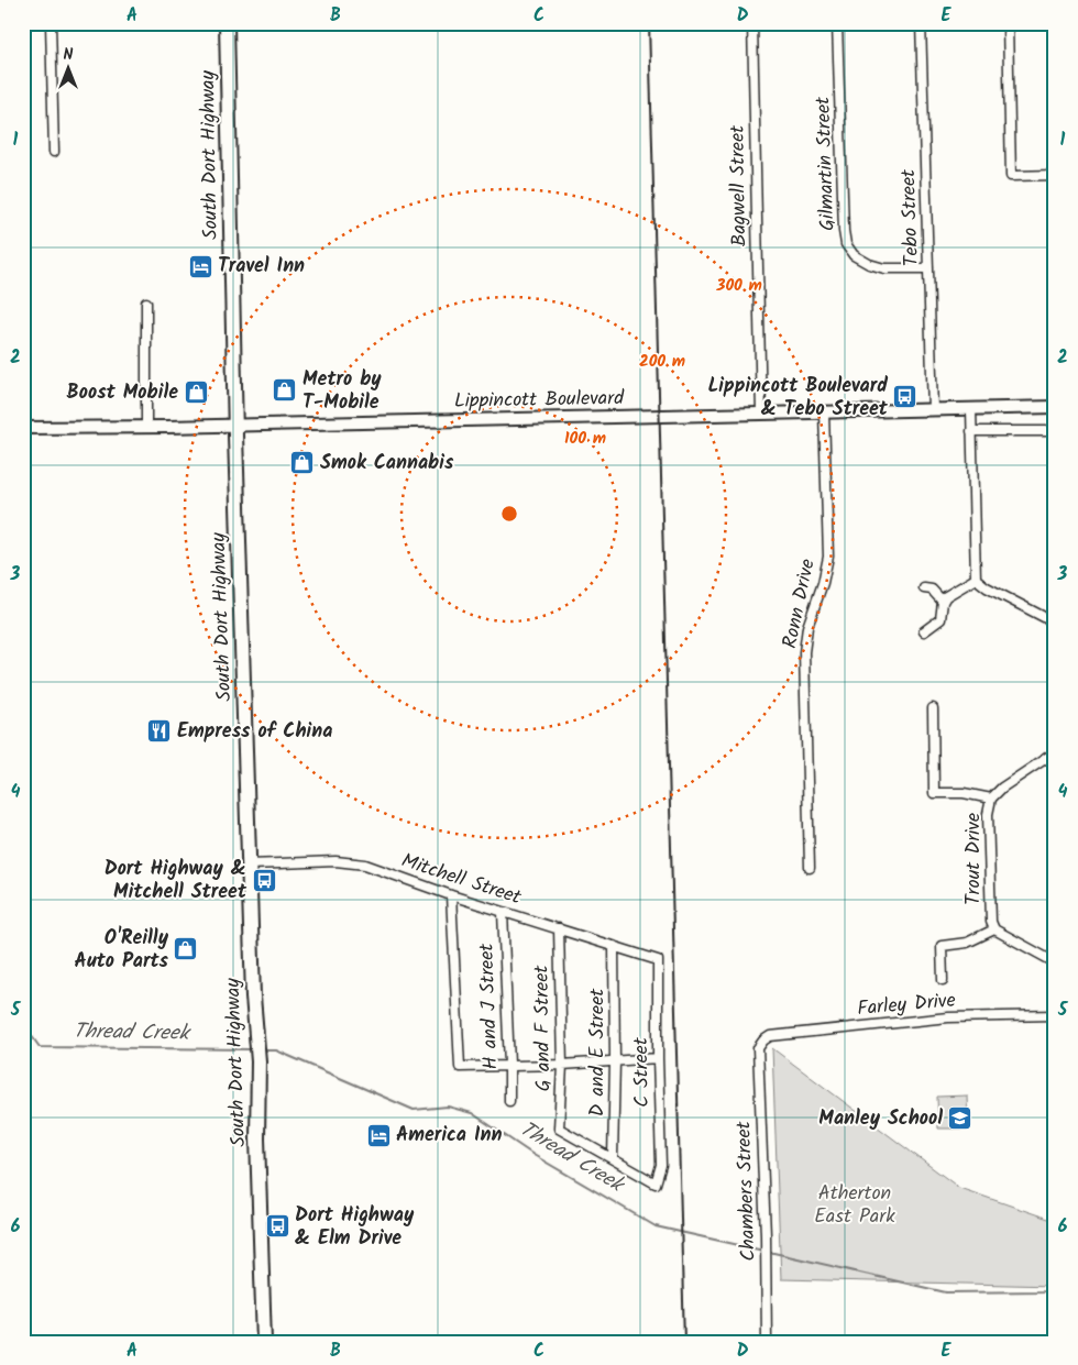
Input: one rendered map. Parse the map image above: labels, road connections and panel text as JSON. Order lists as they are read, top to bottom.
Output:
{
  "streets": {
    "main road": ["South Dort Highway"],
    "street": [
      "Gilmartin Street",
      "Bagwell Street",
      "Tebo Street",
      "Lippincott Boulevard",
      "Ronn Drive",
      "Trout Drive",
      "Mitchell Street",
      "Farley Drive",
      "H and J Street",
      "G and F Street",
      "D and E Street",
      "C Street",
      "Chambers Street"
    ]
  },
  "crossings": [
    ["South Dort Highway", "Lippincott Boulevard"],
    ["South Dort Highway", "Mitchell Street"],
    ["Gilmartin Street", "Tebo Street"],
    ["Bagwell Street", "Lippincott Boulevard"],
    ["Tebo Street", "Lippincott Boulevard"],
    ["Lippincott Boulevard", "Ronn Drive"],
    ["Mitchell Street", "H and J Street"],
    ["Mitchell Street", "G and F Street"],
    ["Mitchell Street", "D and E Street"],
    ["Mitchell Street", "C Street"],
    ["Farley Drive", "Chambers Street"],
    ["G and F Street", "D and E Street"],
    ["G and F Street", "C Street"],
    ["D and E Street", "C Street"]
  ],
  "water": ["Thread Creek"],
  "parks": ["Atherton East Park"],
  "places": {
    "hotel": ["Travel Inn", "America Inn"],
    "shop": [
      "Metro by T-Mobile",
      "Boost Mobile",
      "Smok Cannabis",
      "O'Reilly Auto Parts"
    ],
    "bus stop": ["Lippincott Boulevard & Tebo Street", "Dort Highway & Mitchell Street", "Dort Highway & Elm Drive"],
    "restaurant": ["Empress of China"],
    "school or university": ["Manley School"]
  },
  "north": "top",
  "grid": {
    "columns": [
      "A",
      "B",
      "C",
      "D",
      "E"
    ],
    "rows": [
      "1",
      "2",
      "3",
      "4",
      "5",
      "6"
    ]
  },
  "rings": ["300 m", "200 m", "100 m"]
}
